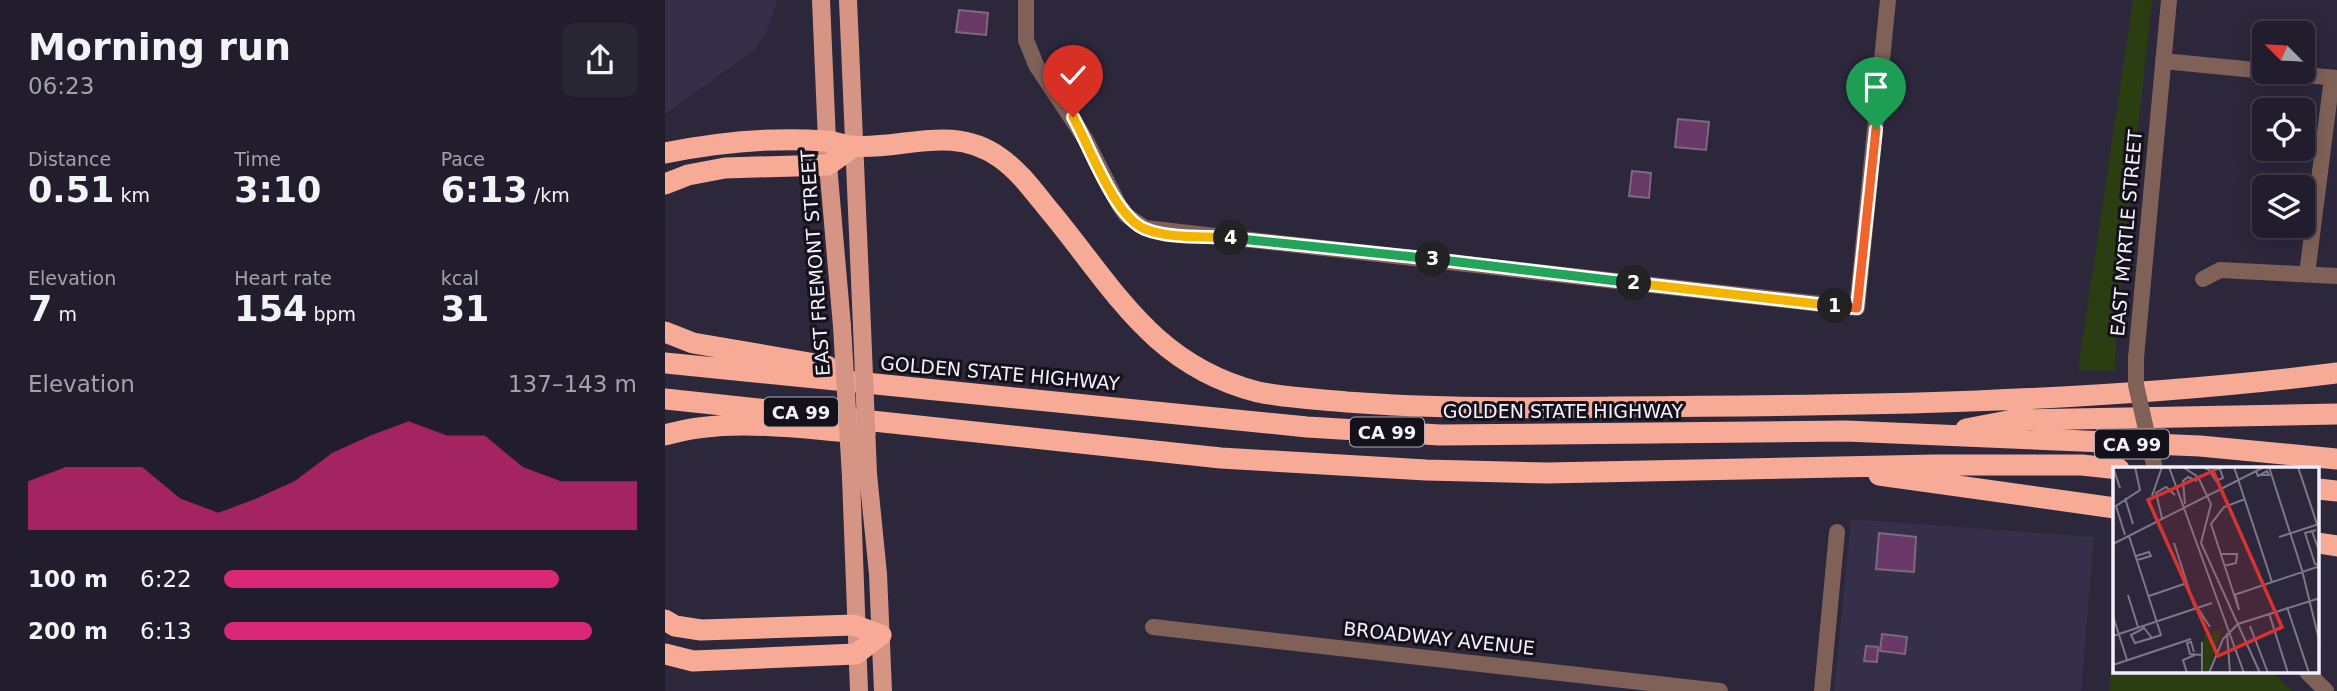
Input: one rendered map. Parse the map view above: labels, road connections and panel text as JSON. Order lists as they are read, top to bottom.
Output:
{
  "streets": {
    "highway": ["GOLDEN STATE HIGHWAY", "CA 99"],
    "main road": ["EAST FREMONT STREET"],
    "street": ["EAST MYRTLE STREET", "BROADWAY AVENUE"]
  },
  "north": "top left",
  "page": {
    "heading": ["Morning run", "06:23"],
    "stats": [
      ["Distance", "0.51 km"],
      ["Time", "3:10"],
      ["Pace", "6:13 /km"],
      ["Elevation", "7 m"],
      ["Heart rate", "154 bpm"],
      ["kcal", "31"]
    ],
    "pins": [
      "4",
      "3",
      "2",
      "1"
    ],
    "chart": ["Elevation", "137–143 m"],
    "list": [
      {
        "name": "100 m",
        "note": "6:22"
      },
      {
        "name": "200 m",
        "note": "6:13"
      }
    ]
  }
}
